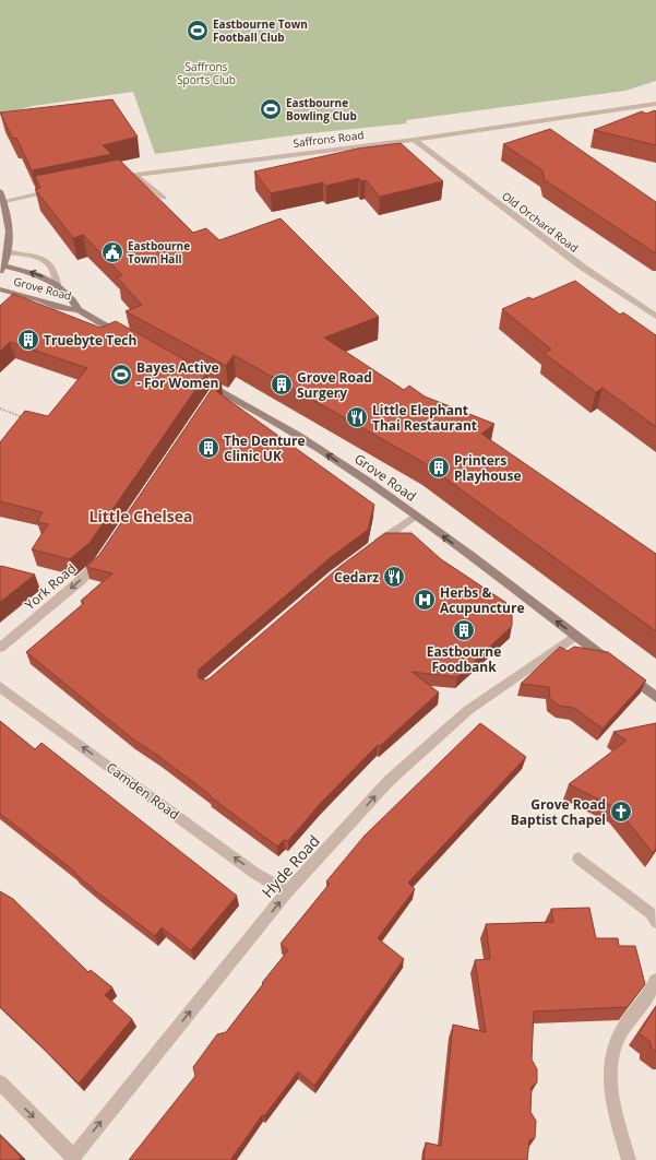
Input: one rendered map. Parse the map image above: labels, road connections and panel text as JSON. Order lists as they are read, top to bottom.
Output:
{
  "streets": {
    "street": [
      "Saffrons Road",
      "Old Orchard Road",
      "Grove Road",
      "York Road",
      "Camden Road",
      "Hyde Road"
    ]
  },
  "crossings": [
    ["Saffrons Road", "Old Orchard Road"],
    ["Grove Road", "Hyde Road"],
    ["Camden Road", "Hyde Road"]
  ],
  "one_way": [
    "Grove Road",
    "York Road",
    "Camden Road",
    "Hyde Road"
  ],
  "districts": ["Little Chelsea"],
  "parks": ["Saffrons Sports Club"],
  "places": {
    "sports": ["Eastbourne Town Football Club", "Eastbourne Bowling Club", "Bayes Active - For Women"],
    "public building": ["Eastbourne Town Hall"],
    "building": [
      "Truebyte Tech",
      "Grove Road Surgery",
      "The Denture Clinic UK",
      "Printers Playhouse",
      "Eastbourne Foodbank"
    ],
    "restaurant": ["Little Elephant Thai Restaurant", "Cedarz"],
    "hospital": ["Herbs & Acupuncture"],
    "church": ["Grove Road Baptist Chapel"]
  }
}
